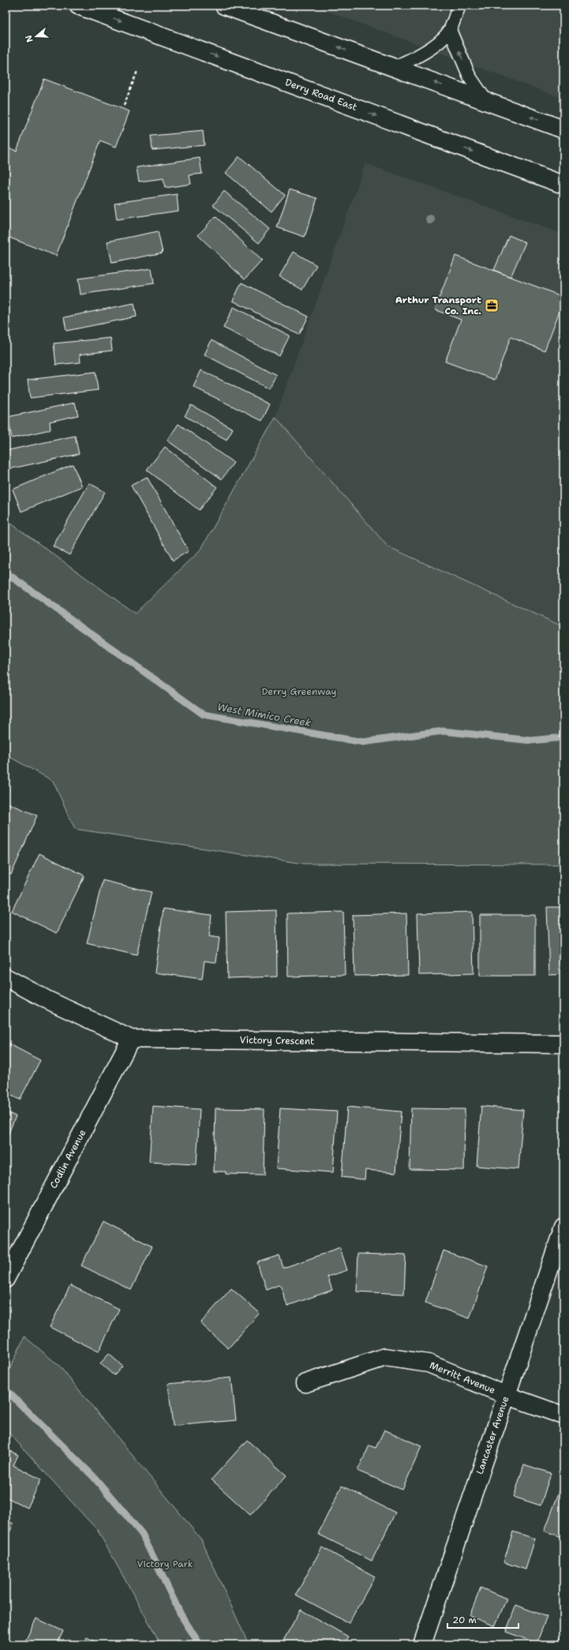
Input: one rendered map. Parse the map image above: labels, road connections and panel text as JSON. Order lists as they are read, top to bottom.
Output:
{
  "streets": {
    "street": [
      "Derry Road East",
      "Victory Crescent",
      "Codlin Avenue",
      "Merritt Avenue",
      "Lancaster Avenue"
    ]
  },
  "crossings": [
    ["Victory Crescent", "Codlin Avenue"],
    ["Merritt Avenue", "Lancaster Avenue"]
  ],
  "water": ["West Mimico Creek"],
  "parks": ["Derry Greenway", "Victory Park"],
  "places": {
    "office": ["Arthur Transport Co. Inc."]
  },
  "scale_bar": "20 m",
  "north": "left"
}
